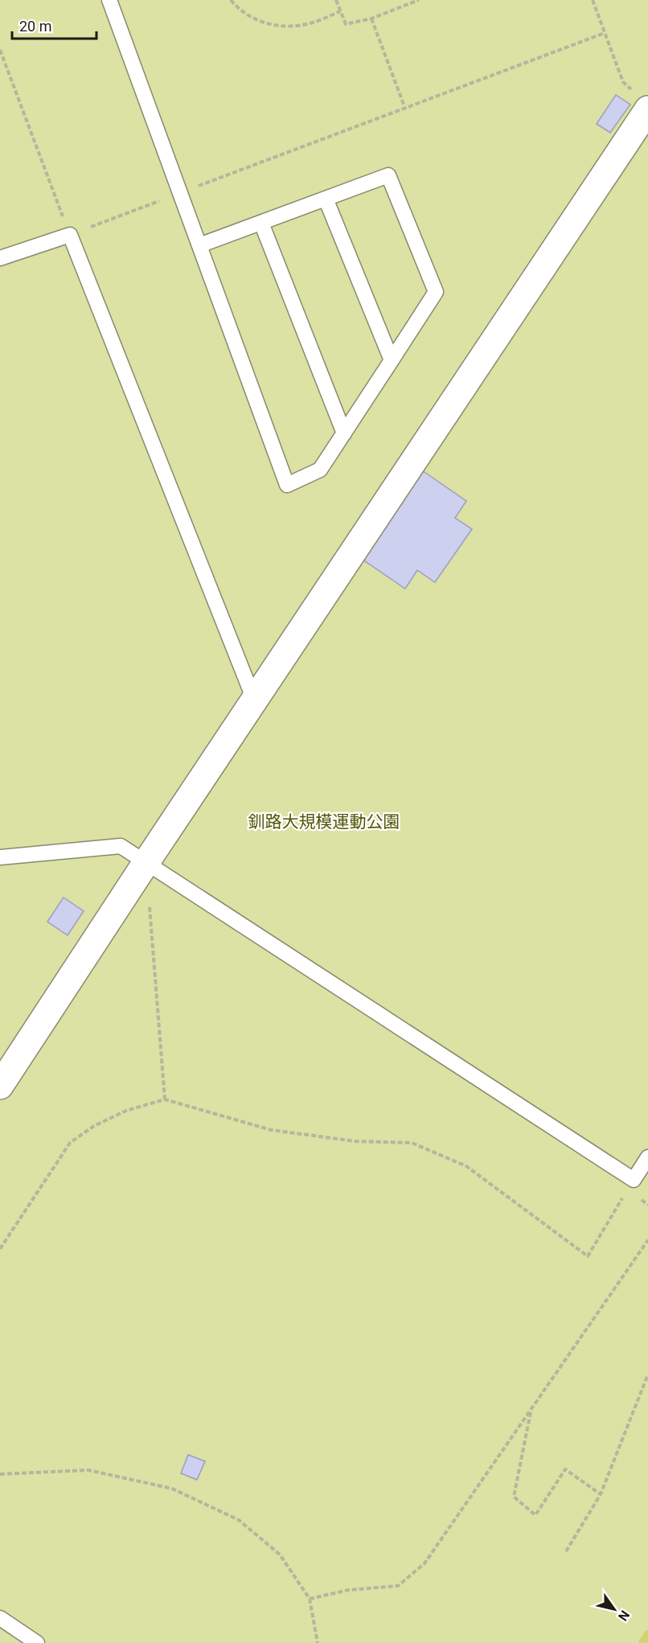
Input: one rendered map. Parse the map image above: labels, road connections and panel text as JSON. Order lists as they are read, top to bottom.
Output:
{
  "parks": ["釧路大規模運動公園"],
  "scale_bar": "20 m",
  "north": "bottom right"
}
